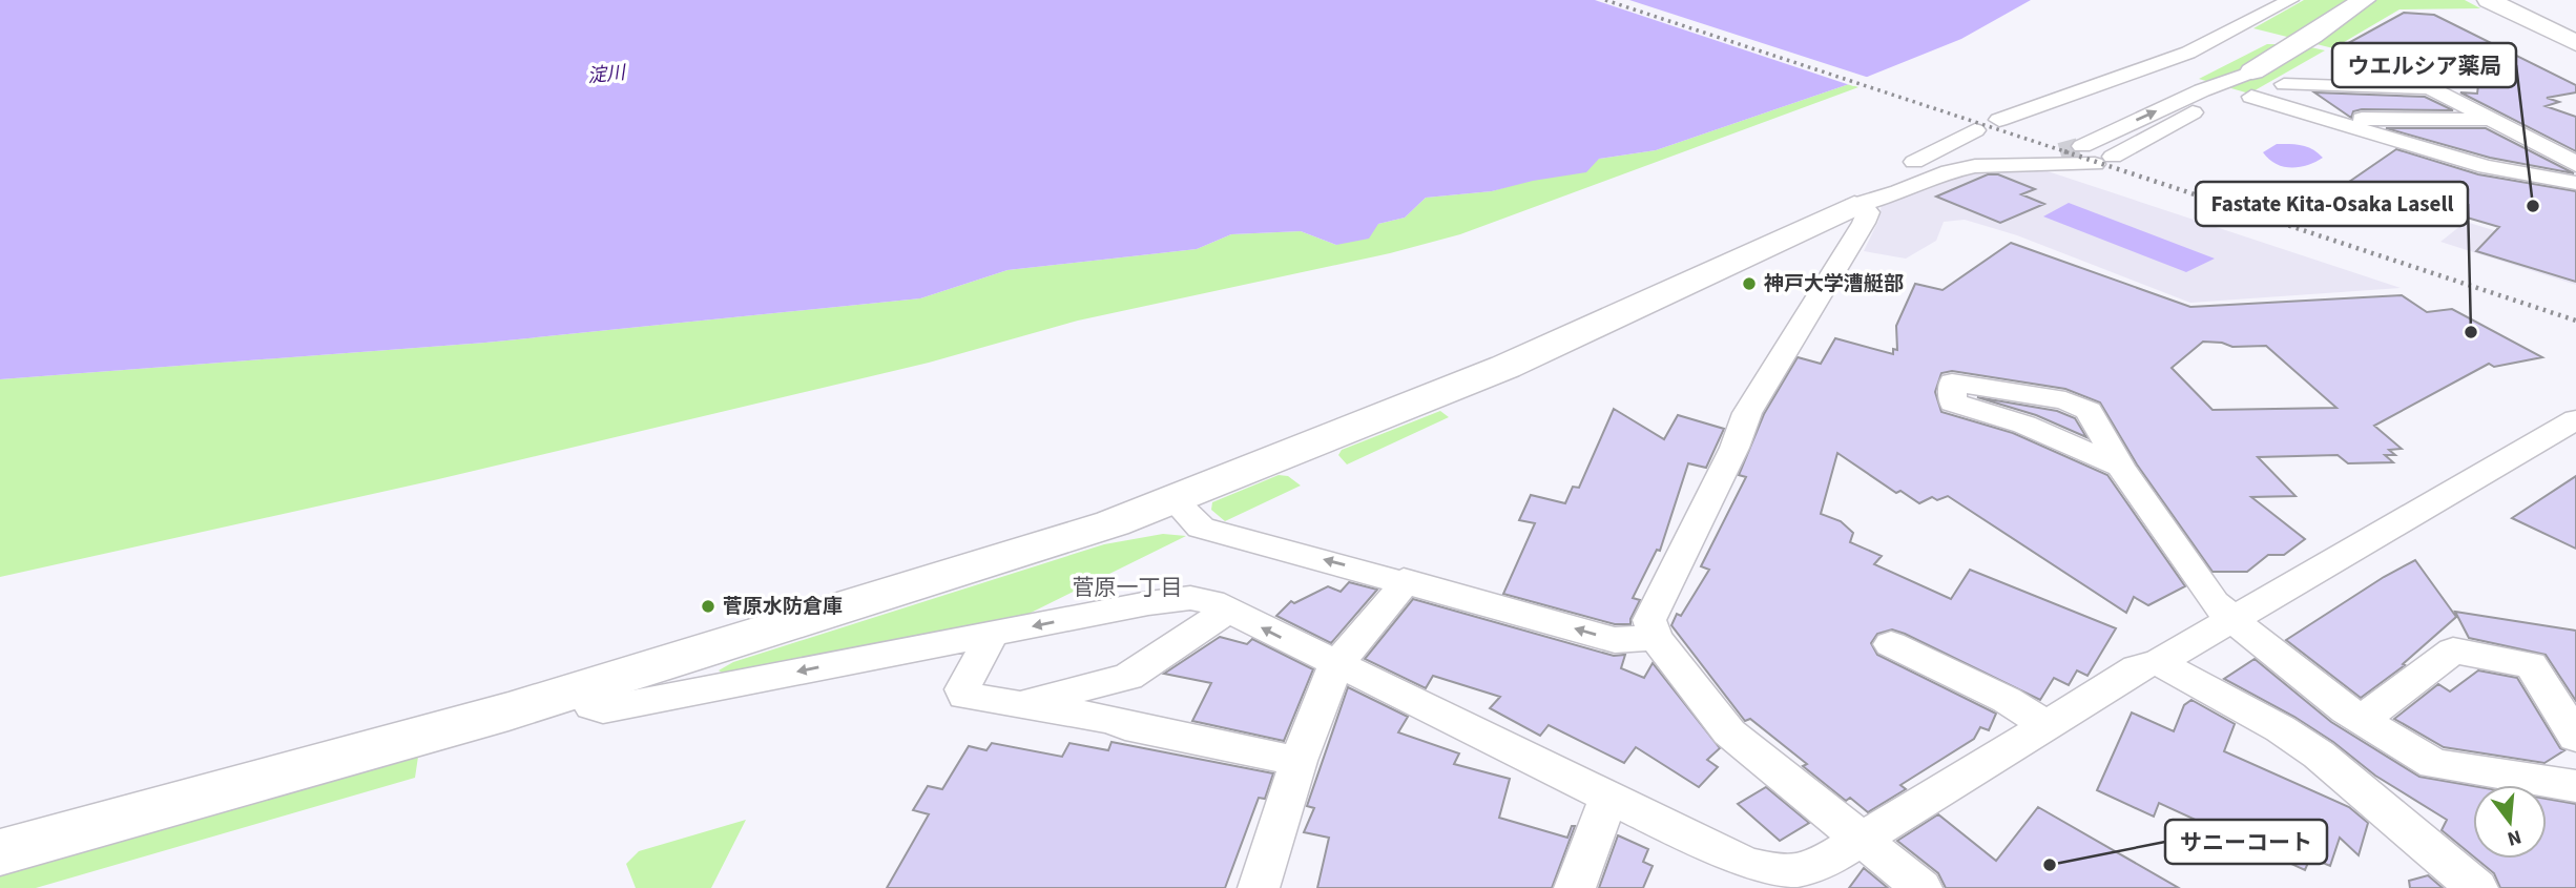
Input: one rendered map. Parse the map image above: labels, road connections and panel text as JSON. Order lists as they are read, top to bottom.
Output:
{
  "districts": ["菅原一丁目"],
  "water": ["淀川"],
  "places": [
    "ウエルシア薬局",
    "神戸大学漕艇部",
    "Fastate Kita-Osaka Lasell",
    "菅原水防倉庫",
    "サニーコート"
  ],
  "north": "bottom"
}
